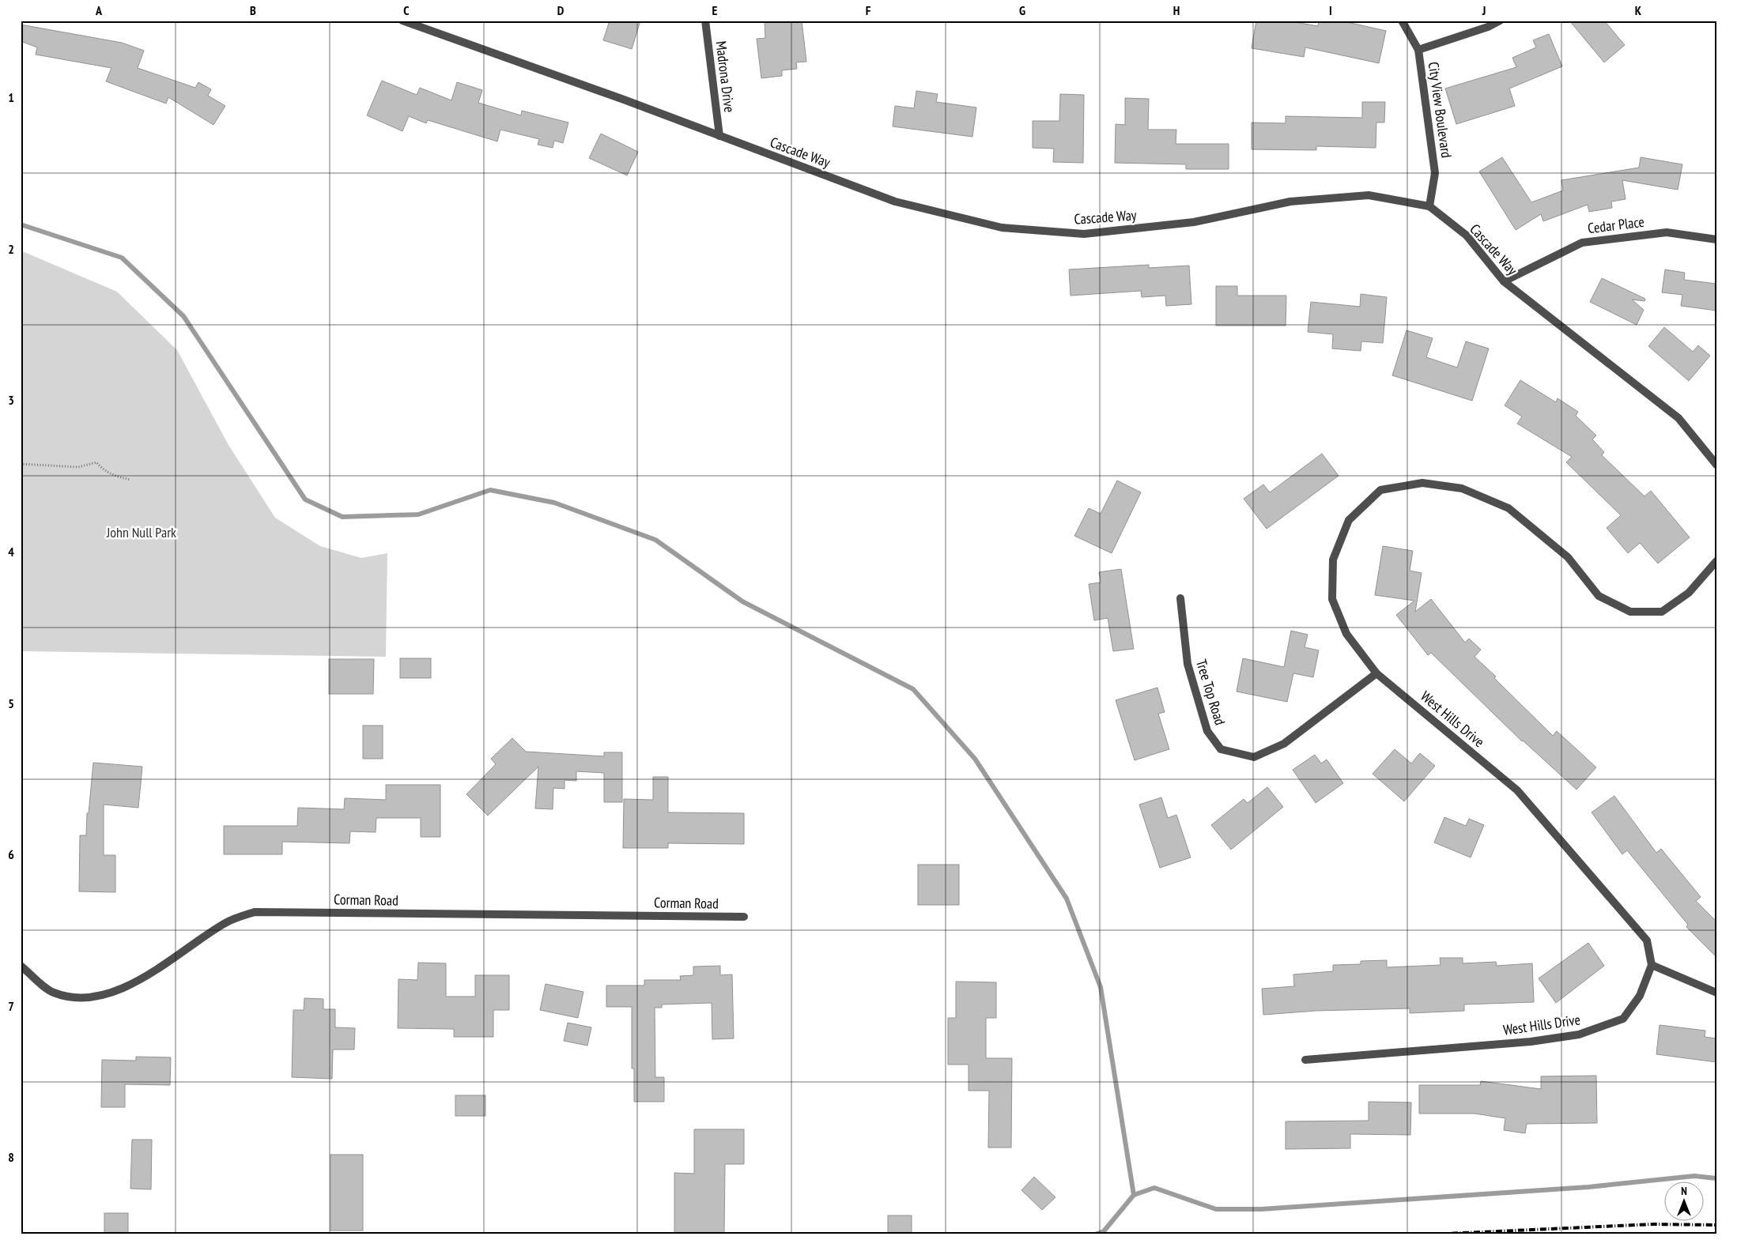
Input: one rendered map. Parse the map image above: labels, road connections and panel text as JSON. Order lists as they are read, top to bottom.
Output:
{
  "streets": {
    "street": [
      "Madrona Drive",
      "City View Boulevard",
      "Cascade Way",
      "Cedar Place",
      "Tree Top Road",
      "West Hills Drive",
      "Corman Road"
    ]
  },
  "crossings": [
    ["Madrona Drive", "Cascade Way"],
    ["City View Boulevard", "Cascade Way"],
    ["Cascade Way", "Cedar Place"],
    ["Tree Top Road", "West Hills Drive"]
  ],
  "parks": ["John Null Park"],
  "north": "top",
  "grid": {
    "columns": [
      "A",
      "B",
      "C",
      "D",
      "E",
      "F",
      "G",
      "H",
      "I",
      "J",
      "K"
    ],
    "rows": [
      "1",
      "2",
      "3",
      "4",
      "5",
      "6",
      "7",
      "8"
    ]
  }
}
